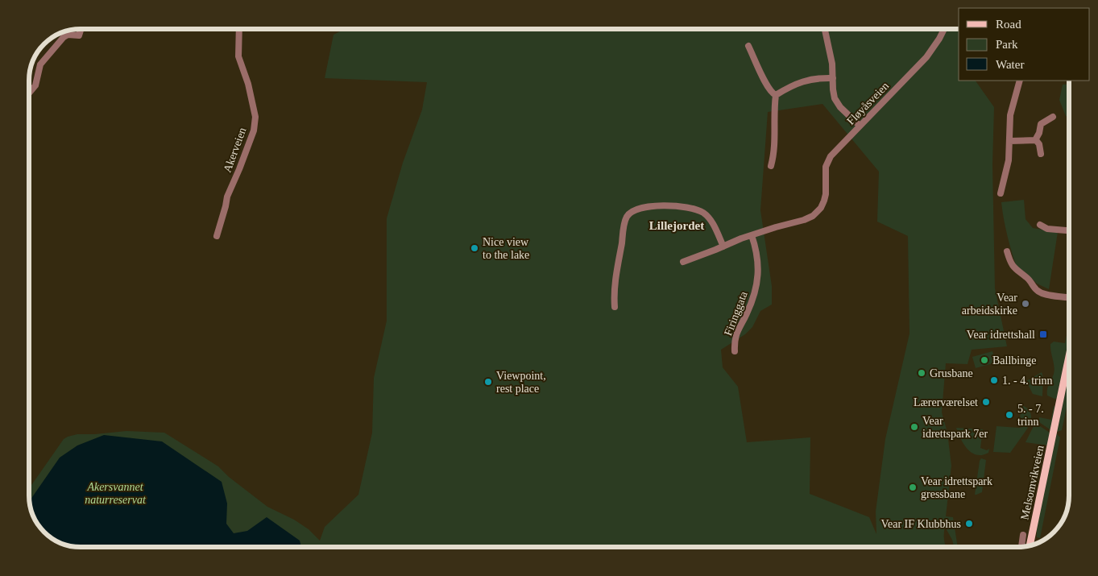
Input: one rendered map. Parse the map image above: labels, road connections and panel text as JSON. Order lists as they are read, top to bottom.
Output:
{
  "streets": {
    "main road": ["Melsomvikveien"],
    "street": ["Fløyåsveien", "Akerveien", "Firinggata"]
  },
  "crossings": [
    ["Fløyåsveien", "Firinggata"]
  ],
  "districts": ["Lillejordet"],
  "parks": ["Akersvannet naturreservat"],
  "places": {
    "other": [
      "Nice view to the lake",
      "Vear arbeidskirke",
      "Ballbinge",
      "Grusbane",
      "1. - 4. trinn",
      "Viewpoint, rest place",
      "Lærerværelset",
      "5. - 7. trinn",
      "Vear idrettspark 7er",
      "Vear idrettspark gressbane",
      "Vear IF Klubbhus"
    ],
    "transit": ["Vear idrettshall"]
  },
  "legend": ["Road", "Park", "Water"]
}
